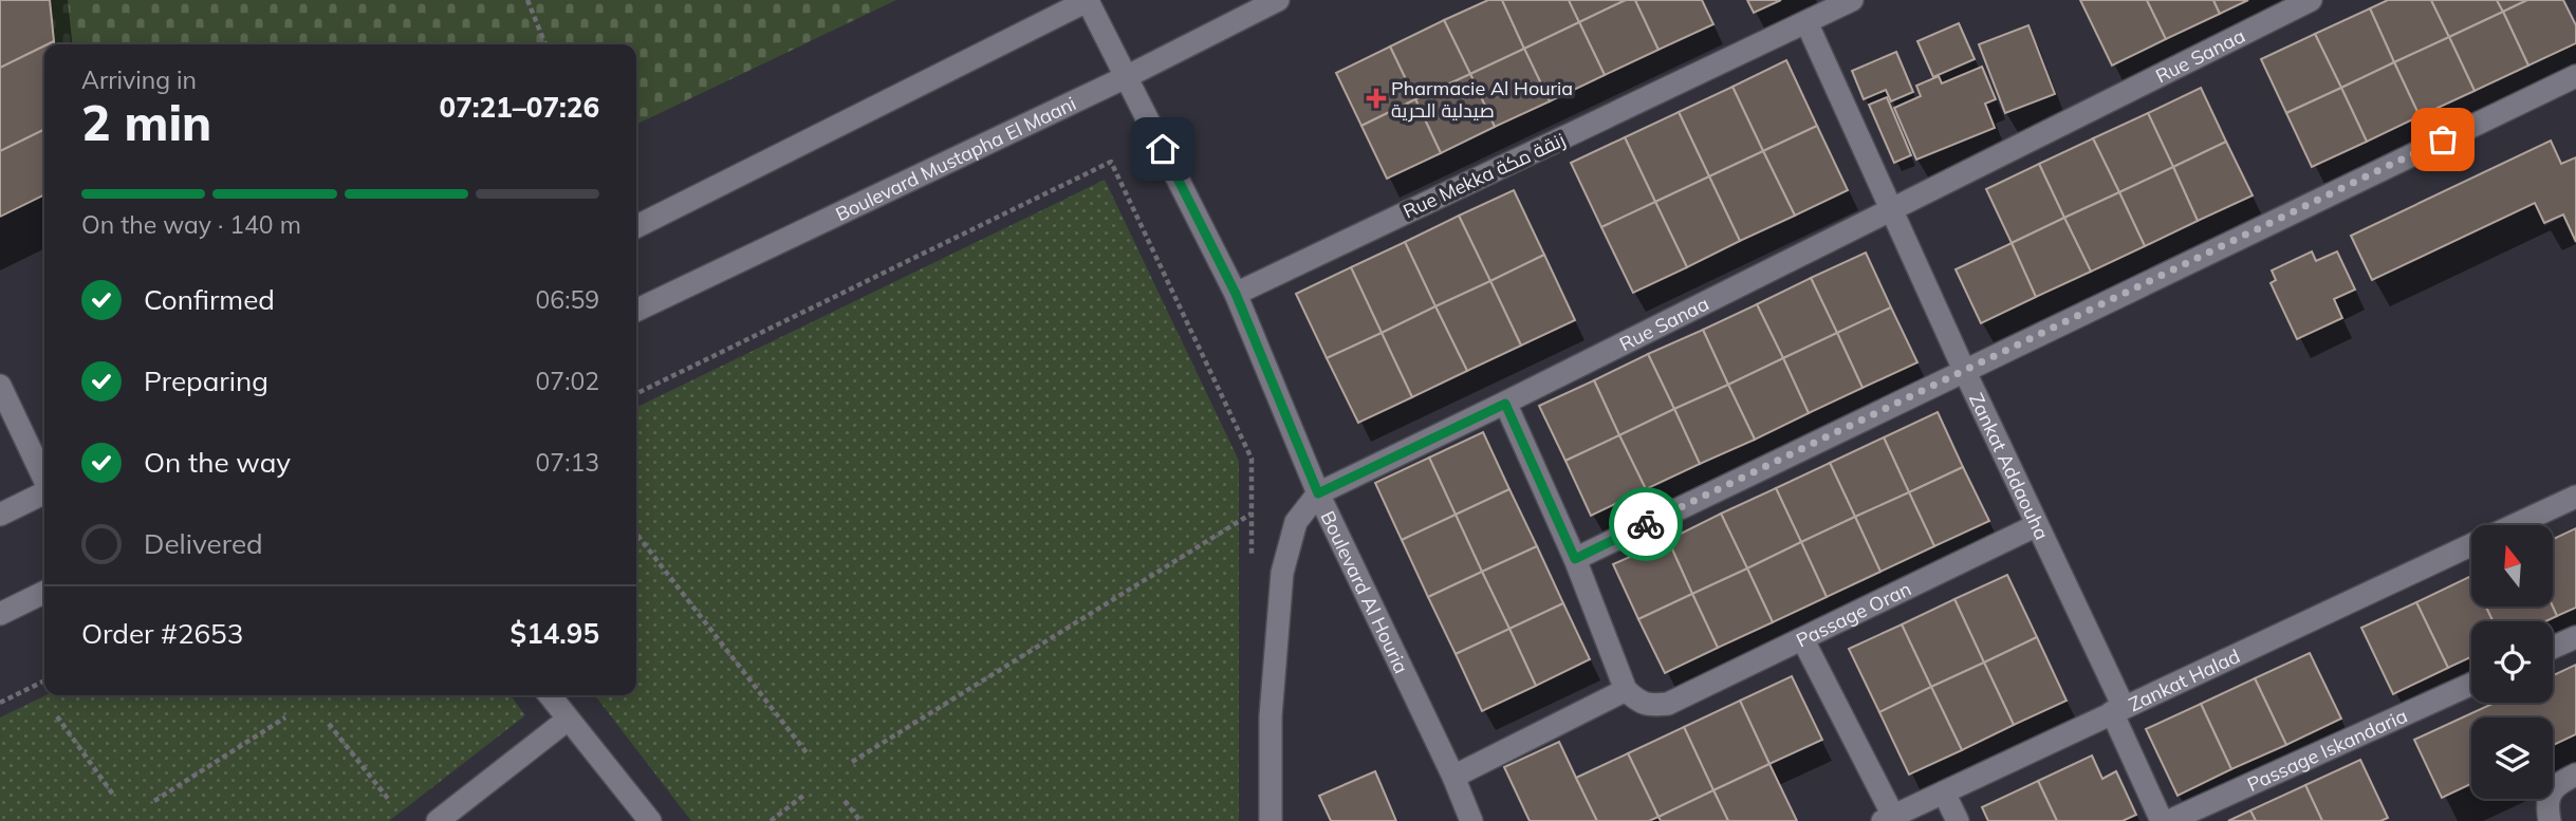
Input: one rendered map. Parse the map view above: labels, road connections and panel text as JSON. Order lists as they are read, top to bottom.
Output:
{
  "streets": {
    "street": [
      "Rue Sanaa",
      "Boulevard Mustapha El Maani",
      "Rue Mekka زنقة مكة",
      "Zankat Addaouha",
      "Boulevard Al Houria",
      "Passage Oran",
      "Zankat Halad",
      "Passage Iskandaria"
    ]
  },
  "crossings": [
    ["Rue Sanaa", "Zankat Addaouha"],
    ["Rue Sanaa", "Boulevard Al Houria"],
    ["Boulevard Mustapha El Maani", "Boulevard Al Houria"],
    ["Rue Mekka زنقة مكة", "Zankat Addaouha"],
    ["Rue Mekka زنقة مكة", "Boulevard Al Houria"],
    ["Zankat Addaouha", "Passage Oran"],
    ["Zankat Addaouha", "Zankat Halad"]
  ],
  "places": {
    "health": ["Pharmacie Al Houria صيدلية الحرية"]
  },
  "north": "top",
  "page": {
    "heading": ["2 min", "Arriving in", "07:21–07:26"],
    "panel": ["Order #2653", "$14.95"],
    "bar": "On the way · 140 m",
    "list": [
      ["Confirmed", "06:59"],
      ["Preparing", "07:02"],
      ["On the way", "07:13"],
      "Delivered"
    ]
  }
}
